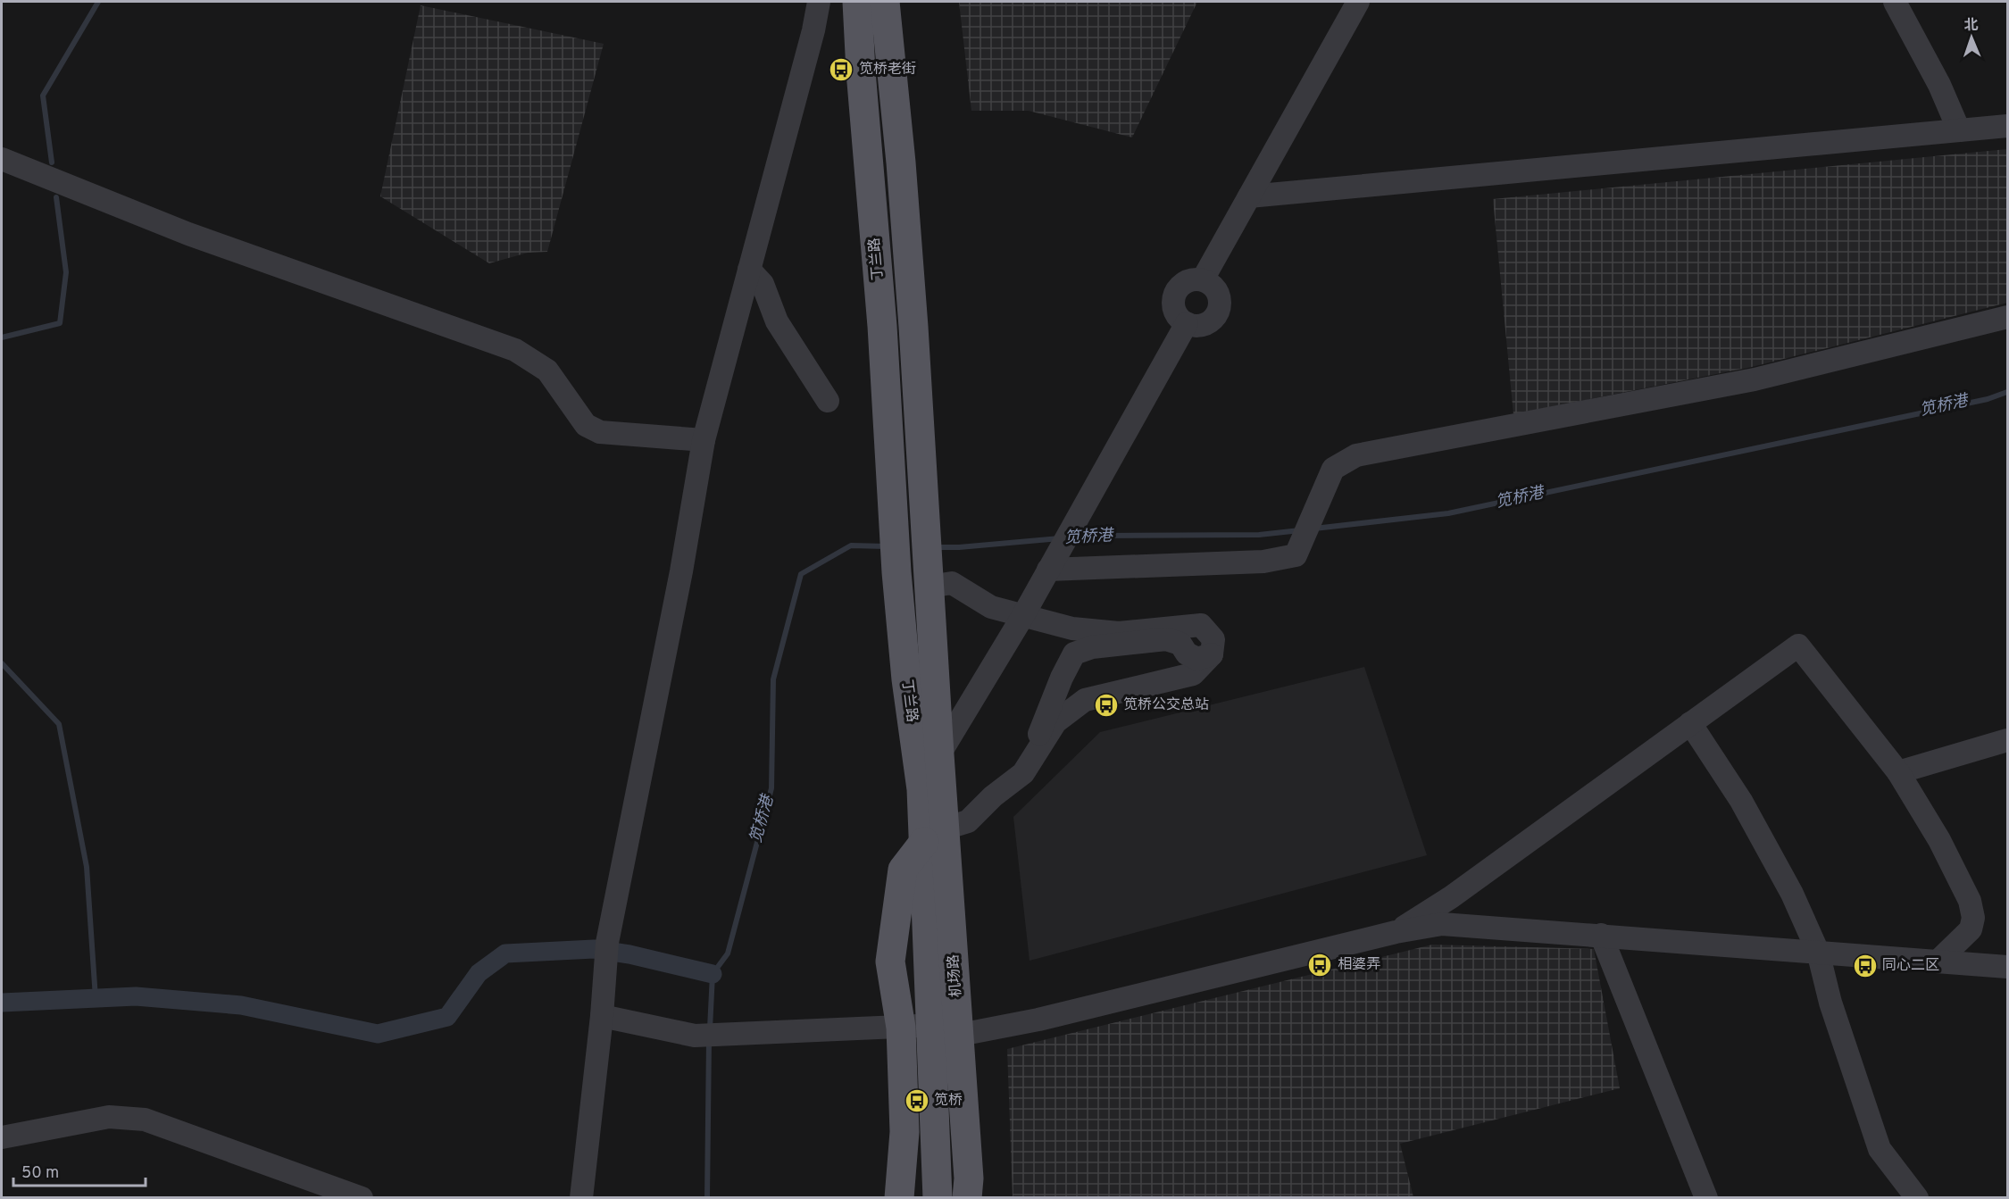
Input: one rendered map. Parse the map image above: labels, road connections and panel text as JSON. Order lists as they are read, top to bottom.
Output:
{
  "streets": {
    "main road": ["丁兰路", "机场路"]
  },
  "crossings": [
    ["丁兰路", "机场路"]
  ],
  "water": ["笕桥港"],
  "places": {
    "bus stop": [
      "笕桥老街",
      "笕桥公交总站",
      "相婆弄",
      "同心二区",
      "笕桥"
    ]
  },
  "scale_bar": "50 m",
  "north": "top"
}
